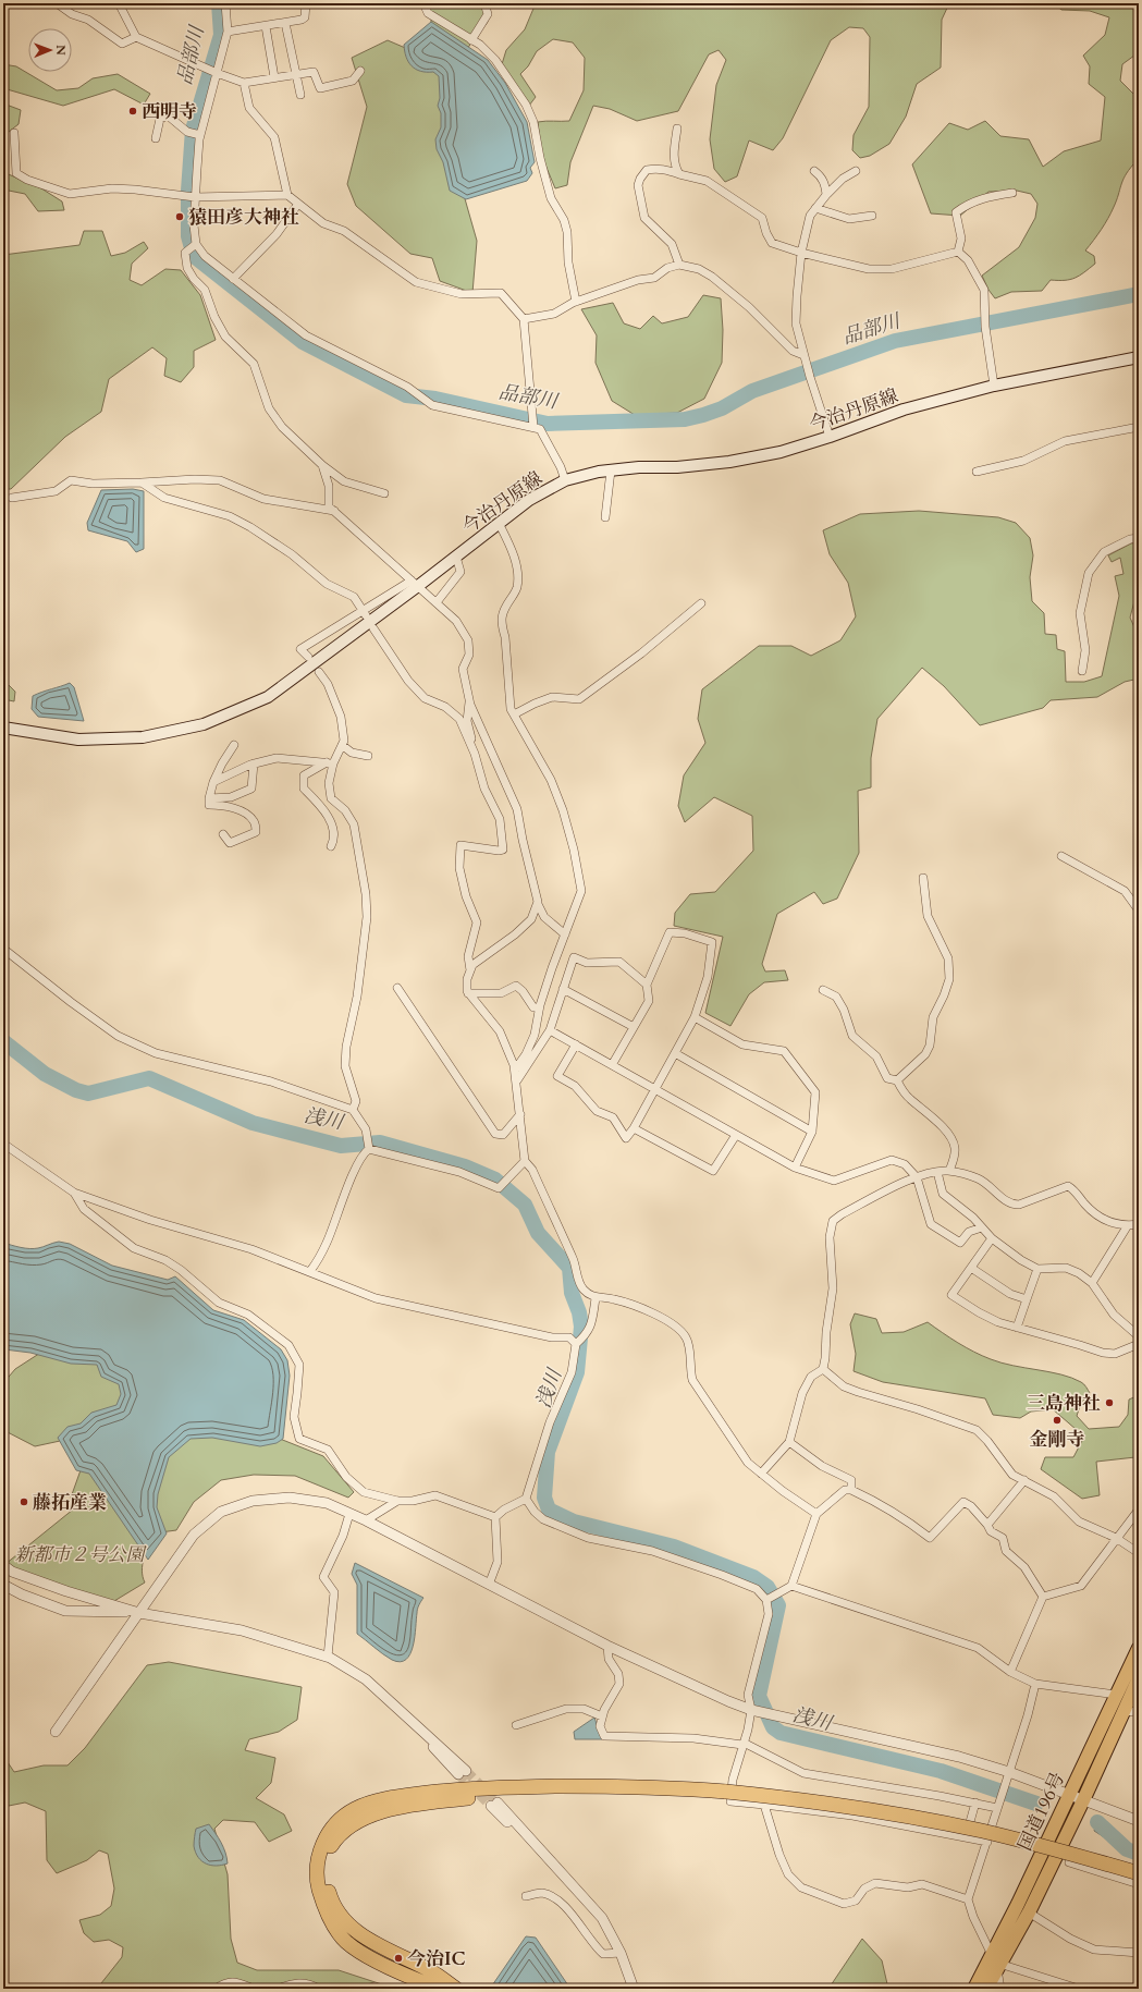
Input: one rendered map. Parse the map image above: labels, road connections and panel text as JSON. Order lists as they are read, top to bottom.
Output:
{
  "streets": {
    "highway": ["国道196号"],
    "main road": ["今治丹原線"]
  },
  "water": ["品部川", "浅川"],
  "parks": ["新都市２号公園"],
  "places": [
    "西明寺",
    "猿田彦大神社",
    "三島神社",
    "金剛寺",
    "藤拓産業",
    "今治IC"
  ],
  "north": "right"
}
